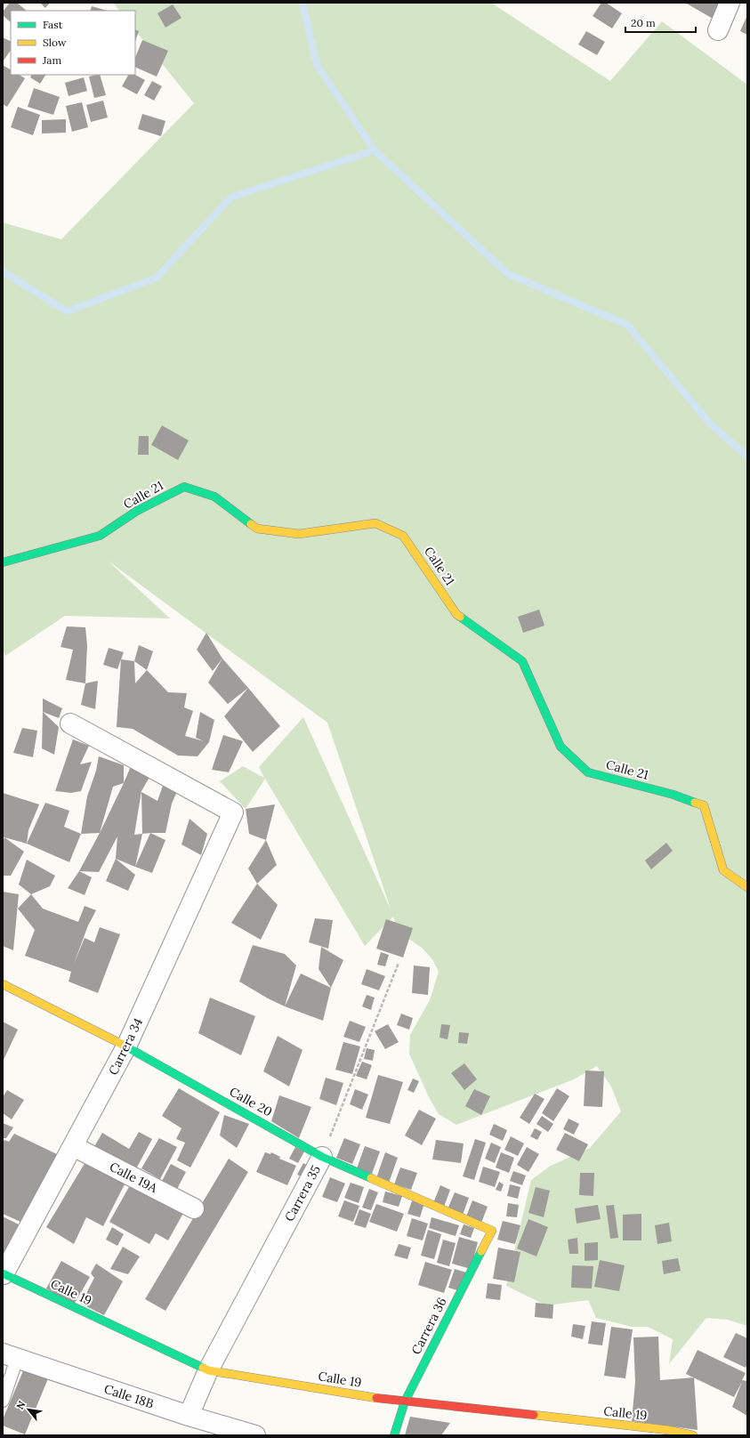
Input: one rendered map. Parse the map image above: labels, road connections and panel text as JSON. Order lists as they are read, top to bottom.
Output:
{
  "streets": {
    "street": [
      "Calle 21",
      "Carrera 34",
      "Calle 20",
      "Calle 19A",
      "Carrera 35",
      "Calle 19",
      "Carrera 36",
      "Calle 18B"
    ]
  },
  "crossings": [
    ["Carrera 34", "Calle 20"],
    ["Carrera 34", "Calle 19A"],
    ["Carrera 34", "Calle 19"],
    ["Calle 20", "Carrera 35"],
    ["Calle 20", "Carrera 36"],
    ["Carrera 35", "Calle 19"],
    ["Carrera 35", "Calle 18B"],
    ["Calle 19", "Carrera 36"]
  ],
  "legend": ["Fast", "Slow", "Jam"],
  "scale_bar": "20 m",
  "north": "top left"
}
